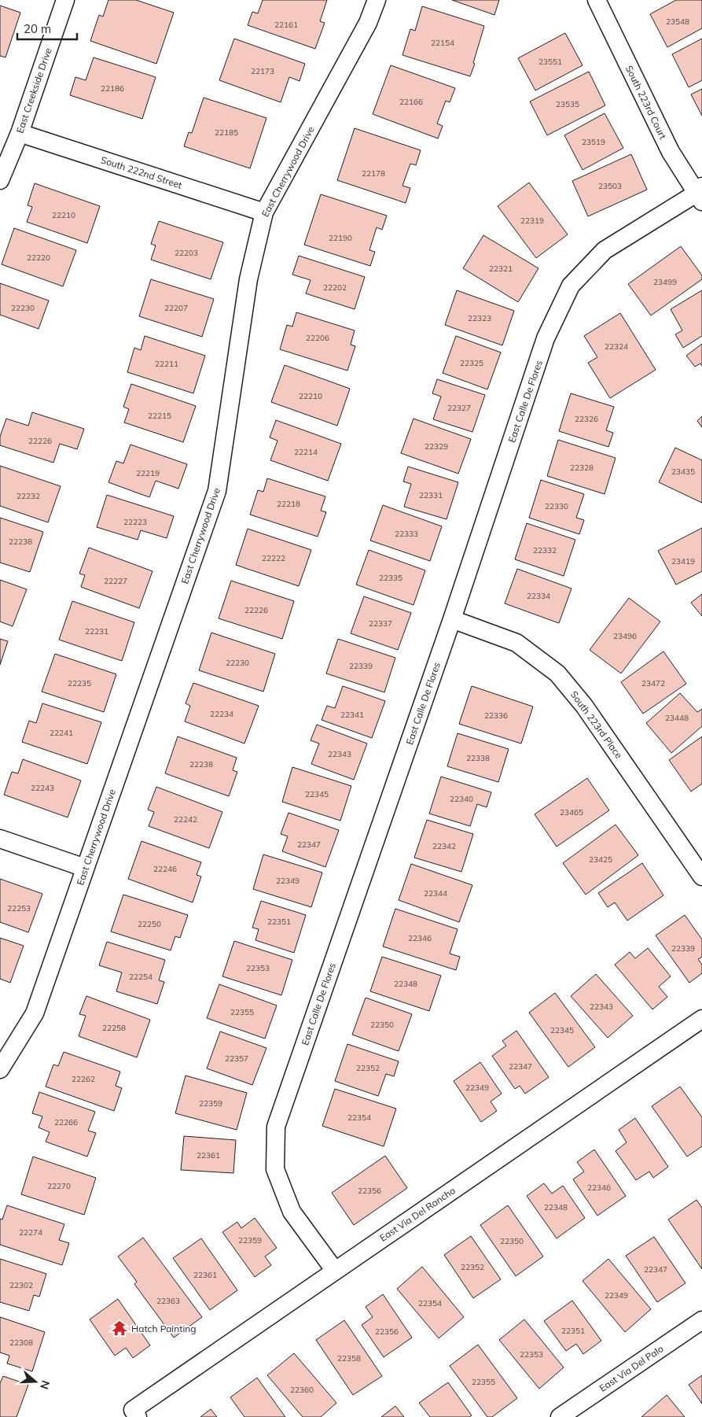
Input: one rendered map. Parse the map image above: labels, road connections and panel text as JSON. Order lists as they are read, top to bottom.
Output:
{
  "streets": {
    "street": [
      "East Creekside Drive",
      "South 223rd Court",
      "East Cherrywood Drive",
      "South 222nd Street",
      "East Calle De Flores",
      "South 223rd Place",
      "East Via Del Rancho",
      "East Via Del Palo"
    ]
  },
  "crossings": [
    ["East Creekside Drive", "South 222nd Street"],
    ["South 223rd Court", "East Calle De Flores"],
    ["East Cherrywood Drive", "South 222nd Street"],
    ["East Calle De Flores", "South 223rd Place"],
    ["East Calle De Flores", "East Via Del Rancho"]
  ],
  "places": {
    "temple": ["Hatch Painting"]
  },
  "house_numbers": [
    "23548",
    "22161",
    "22154",
    "23551",
    "22173",
    "22186",
    "22166",
    "23535",
    "22185",
    "23519",
    "22178",
    "23503",
    "22210",
    "22319",
    "22190",
    "22203",
    "22220",
    "22321",
    "23499",
    "22202",
    "22230",
    "22207",
    "22323",
    "22206",
    "22324",
    "22325",
    "22211",
    "22210",
    "22327",
    "22215",
    "22326",
    "22226",
    "22329",
    "22214",
    "22328",
    "23435",
    "22219",
    "22331",
    "22232",
    "22218",
    "22330",
    "22223",
    "22333",
    "22238",
    "22332",
    "22222",
    "23419",
    "22335",
    "22227",
    "22334",
    "22226",
    "22337",
    "22231",
    "23496",
    "22230",
    "22339",
    "22235",
    "23472",
    "22234",
    "22341",
    "22336",
    "23448",
    "22241",
    "22343",
    "22338",
    "22238",
    "22243",
    "22345",
    "22340",
    "23465",
    "22242",
    "22347",
    "22342",
    "23425",
    "22246",
    "22349",
    "22344",
    "22253",
    "22351",
    "22250",
    "22346",
    "22339",
    "22353",
    "22254",
    "22348",
    "22343",
    "22355",
    "22350",
    "22258",
    "22345",
    "22357",
    "22347",
    "22352",
    "22262",
    "22349",
    "22359",
    "22354",
    "22266",
    "22361",
    "22270",
    "22346",
    "22356",
    "22348",
    "22274",
    "22359",
    "22350",
    "22352",
    "22347",
    "22361",
    "22302",
    "22349",
    "22363",
    "22354",
    "22351",
    "22356",
    "22308",
    "22353",
    "22358",
    "22355",
    "22360"
  ],
  "scale_bar": "20 m",
  "north": "right"
}
